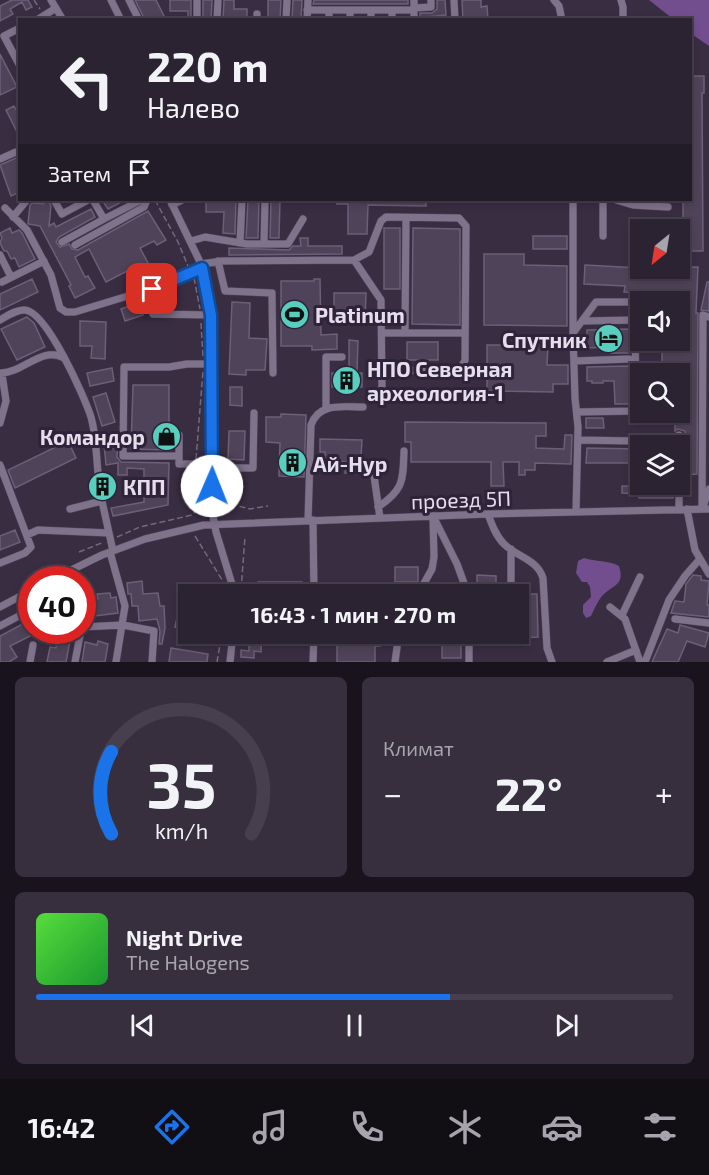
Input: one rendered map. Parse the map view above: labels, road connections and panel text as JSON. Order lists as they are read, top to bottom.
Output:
{
  "streets": {
    "street": ["проезд 5П"]
  },
  "places": {
    "sports": ["Platinum"],
    "hotel": ["Спутник"],
    "building": ["НПО Северная археология-1", "Ай-Нур", "КПП"],
    "shop": ["Командор"]
  },
  "north": "bottom left",
  "page": {
    "turn": ["220 m", "Налево"],
    "then": "Затем",
    "limit": "40",
    "trip": "16:43 · 1 мин · 270 m",
    "tile": "Климат",
    "heat": ["−", "22°", "+"],
    "song": ["Night Drive", "The Halogens"],
    "tabs": "16:42",
    "gauge": ["35", "km/h"]
  }
}
